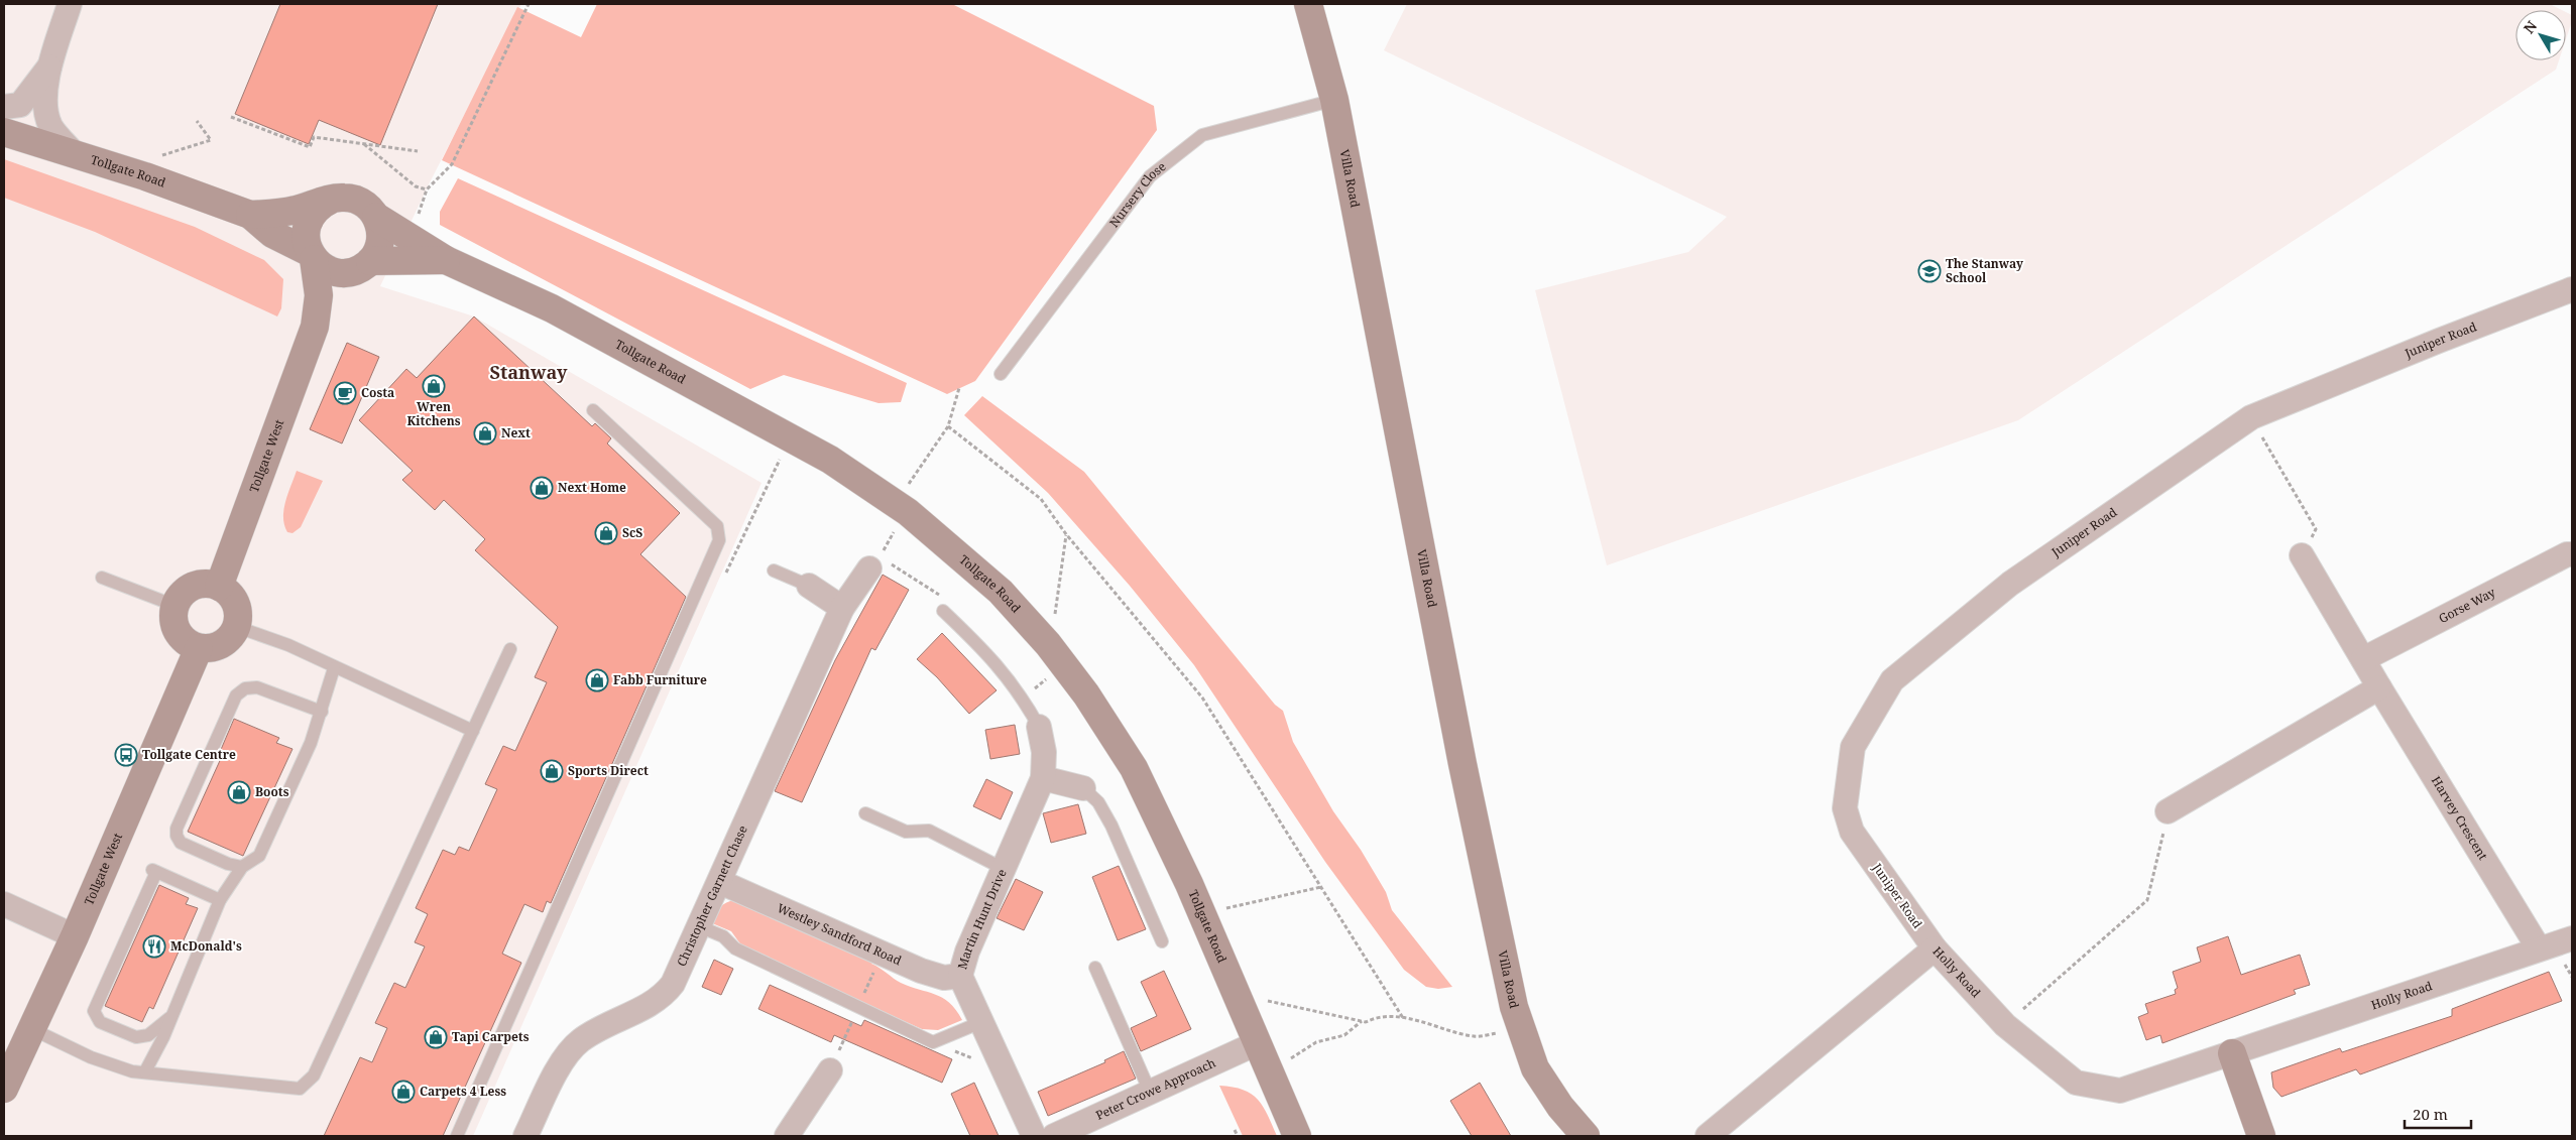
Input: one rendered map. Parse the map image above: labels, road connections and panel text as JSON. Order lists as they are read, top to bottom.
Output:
{
  "streets": {
    "street": [
      "Tollgate Road",
      "Villa Road",
      "Juniper Road",
      "Tollgate West",
      "Gorse Way",
      "Harvey Crescent",
      "Christopher Garnett Chase",
      "Martin Hunt Drive",
      "Westley Sandford Road",
      "Holly Road",
      "Peter Crowe Approach"
    ],
    "lane": ["Nursery Close"]
  },
  "crossings": [
    ["Tollgate Road", "Tollgate West"],
    ["Tollgate Road", "Peter Crowe Approach"],
    ["Villa Road", "Nursery Close"],
    ["Juniper Road", "Holly Road"],
    ["Gorse Way", "Harvey Crescent"],
    ["Harvey Crescent", "Holly Road"],
    ["Christopher Garnett Chase", "Westley Sandford Road"],
    ["Martin Hunt Drive", "Westley Sandford Road"]
  ],
  "districts": ["Stanway"],
  "places": {
    "school or university": ["The Stanway School"],
    "shop": [
      "Wren Kitchens",
      "Next",
      "Next Home",
      "ScS",
      "Fabb Furniture",
      "Sports Direct",
      "Boots",
      "Tapi Carpets",
      "Carpets 4 Less"
    ],
    "cafe": ["Costa"],
    "bus stop": ["Tollgate Centre"],
    "restaurant": ["McDonald's"]
  },
  "scale_bar": "20 m",
  "north": "top left"
}
